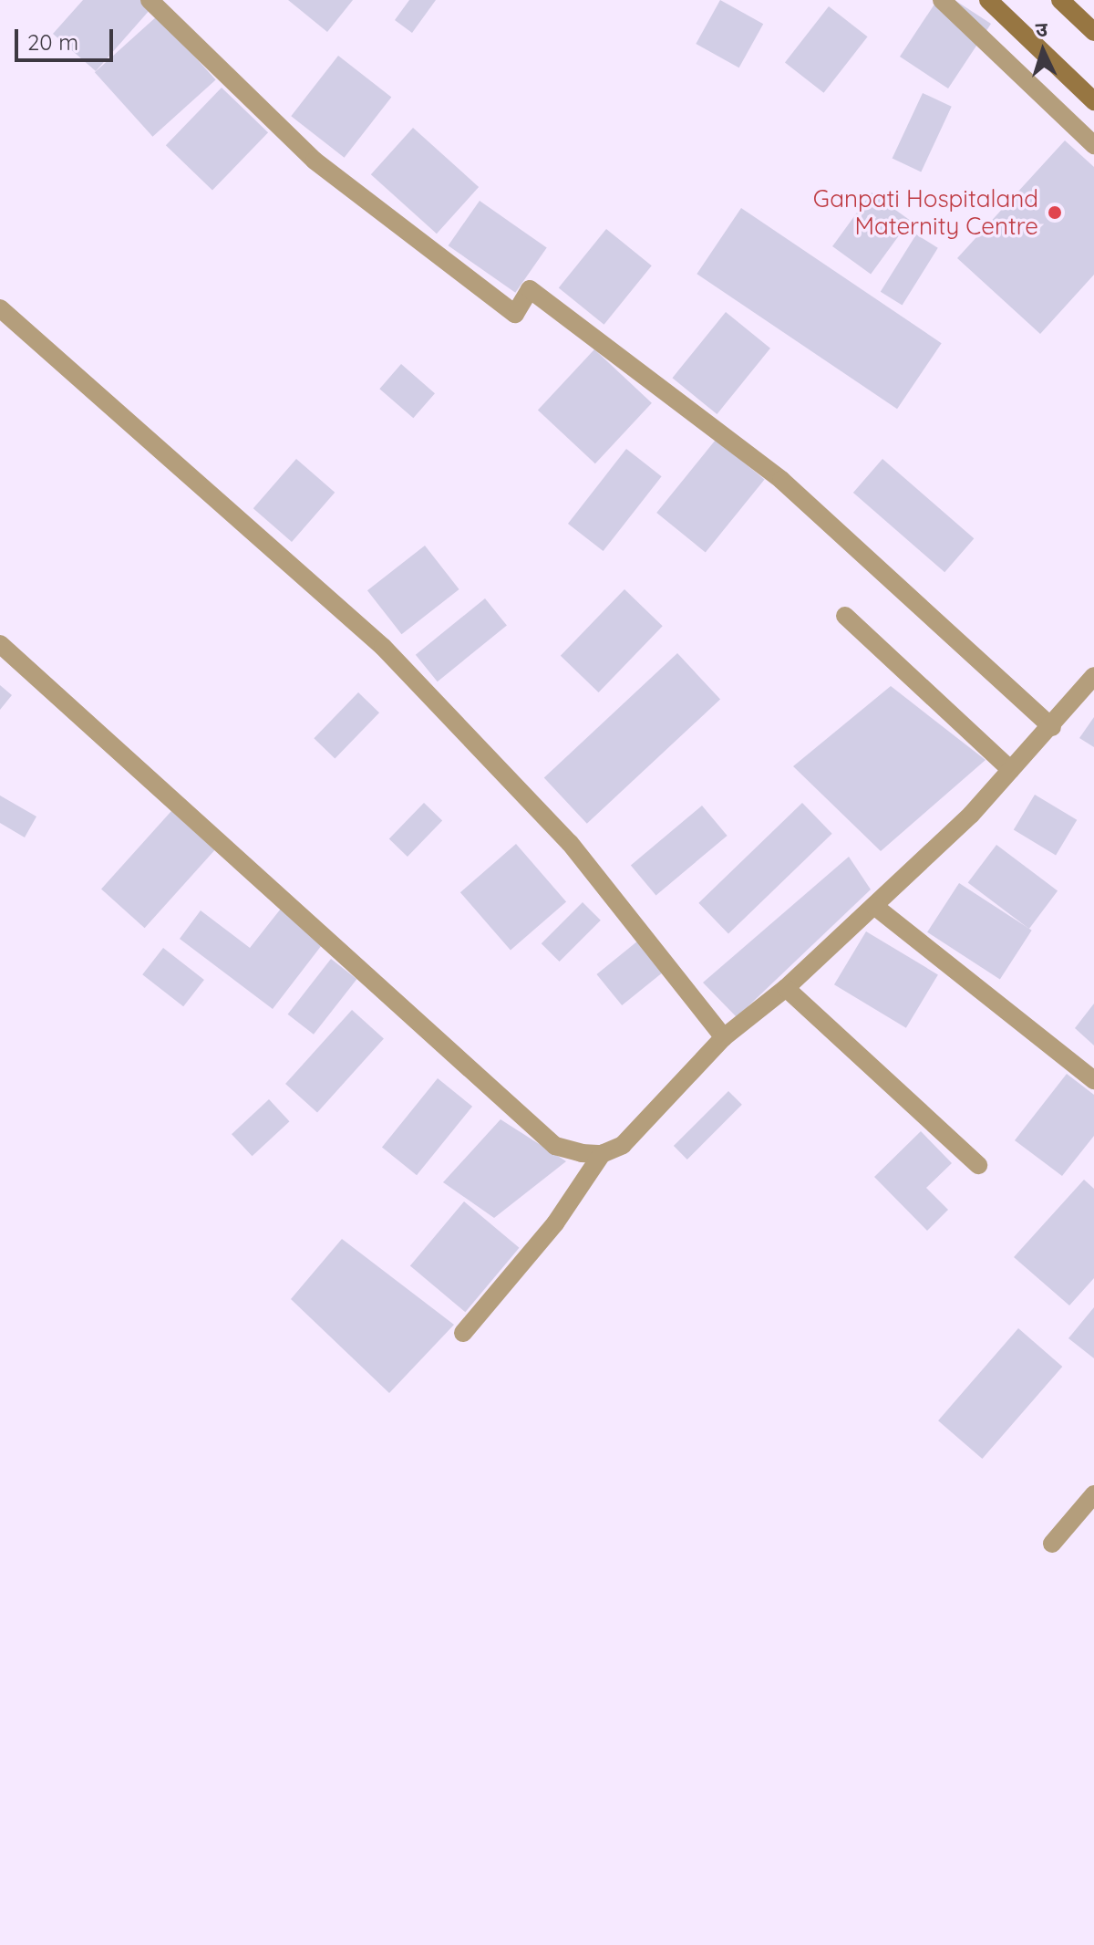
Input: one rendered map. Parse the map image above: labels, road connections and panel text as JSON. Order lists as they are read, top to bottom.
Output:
{
  "places": ["Ganpati Hospitaland Maternity Centre"],
  "scale_bar": "20 m",
  "north": "top"
}
